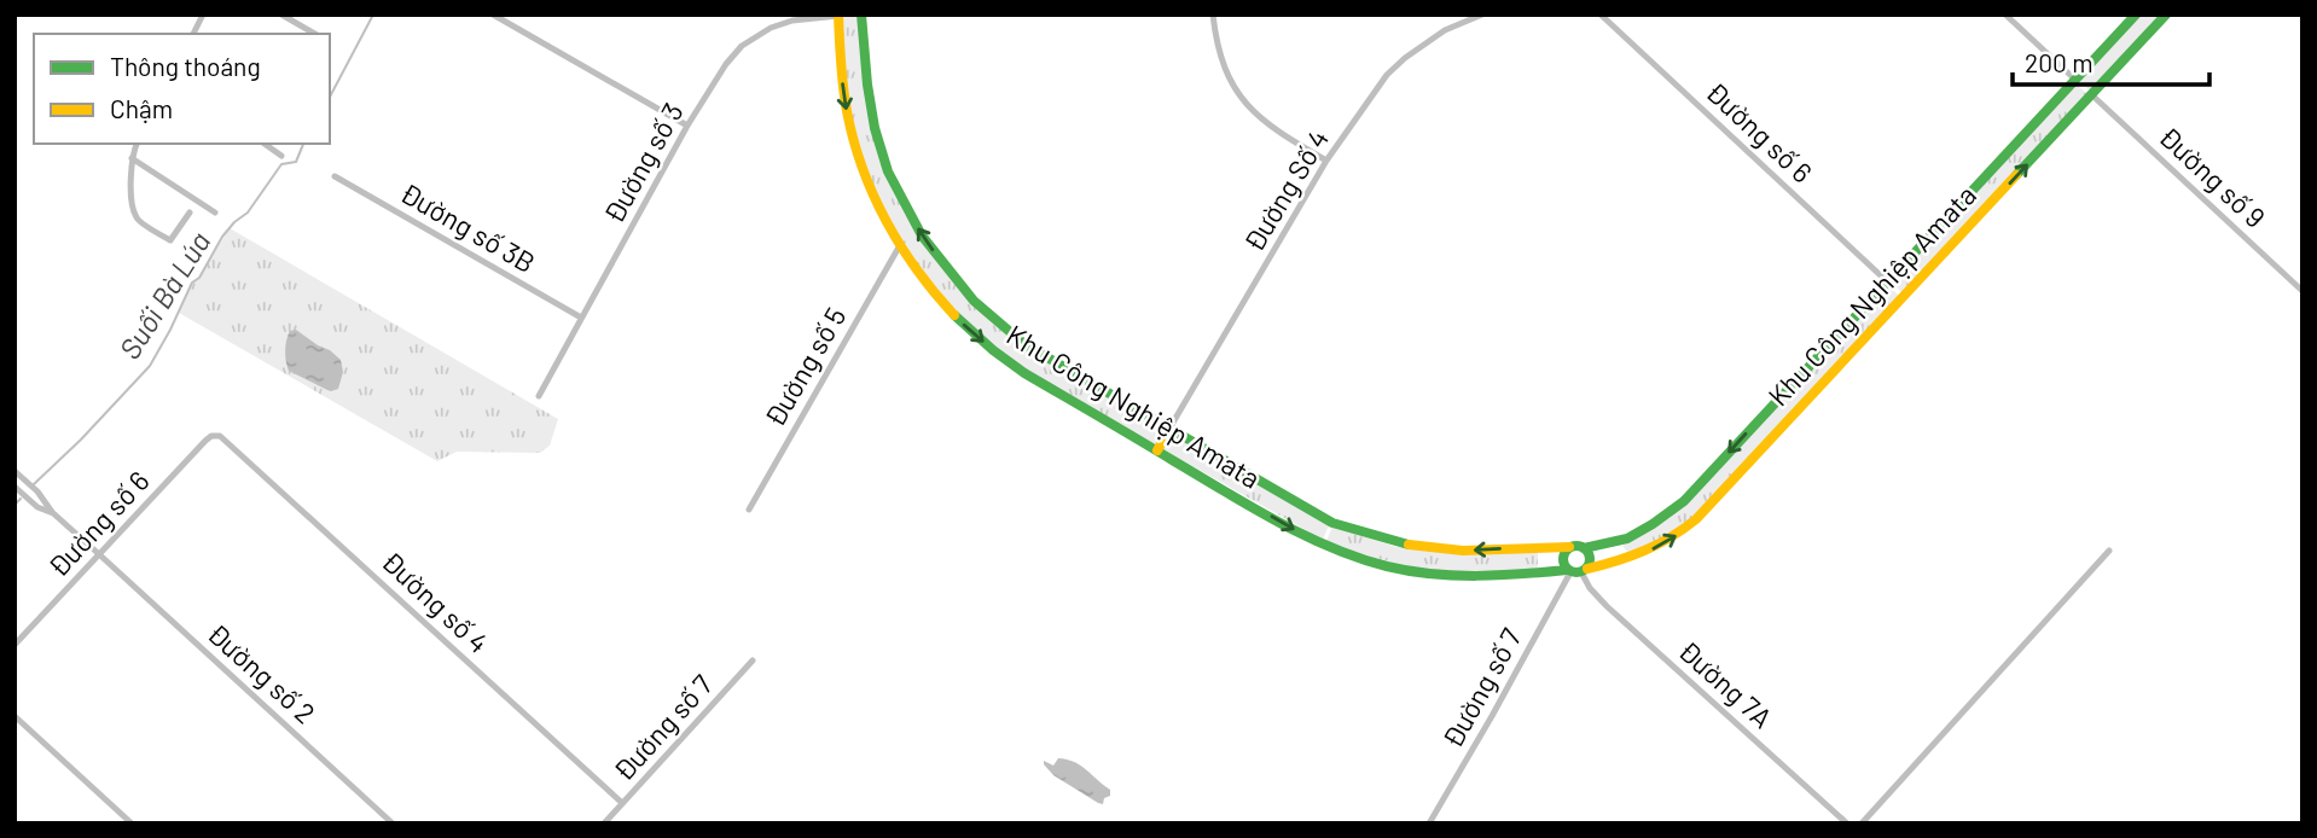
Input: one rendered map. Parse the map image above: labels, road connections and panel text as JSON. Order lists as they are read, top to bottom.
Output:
{
  "streets": {
    "street": [
      "Đường số 6",
      "Đường số 3",
      "Đường số 9",
      "Đường Số 4",
      "Đường số 3B",
      "Khu Công Nghiệp Amata",
      "Đường số 5",
      "Đường số 4",
      "Đường số 2",
      "Đường 7A",
      "Đường số 7"
    ]
  },
  "crossings": [
    ["Đường số 6", "Khu Công Nghiệp Amata"],
    ["Đường số 6", "Đường số 4"],
    ["Đường số 6", "Đường số 2"],
    ["Đường số 3", "Đường số 3B"],
    ["Đường số 3", "Khu Công Nghiệp Amata"],
    ["Đường số 9", "Khu Công Nghiệp Amata"],
    ["Đường Số 4", "Khu Công Nghiệp Amata"],
    ["Khu Công Nghiệp Amata", "Đường số 5"],
    ["Khu Công Nghiệp Amata", "Đường 7A"],
    ["Khu Công Nghiệp Amata", "Đường số 7"],
    ["Đường số 4", "Đường số 7"],
    ["Đường 7A", "Đường số 7"]
  ],
  "water": ["Suối Bà Lúa"],
  "legend": ["Thông thoáng", "Chậm"],
  "scale_bar": "200 m"
}
